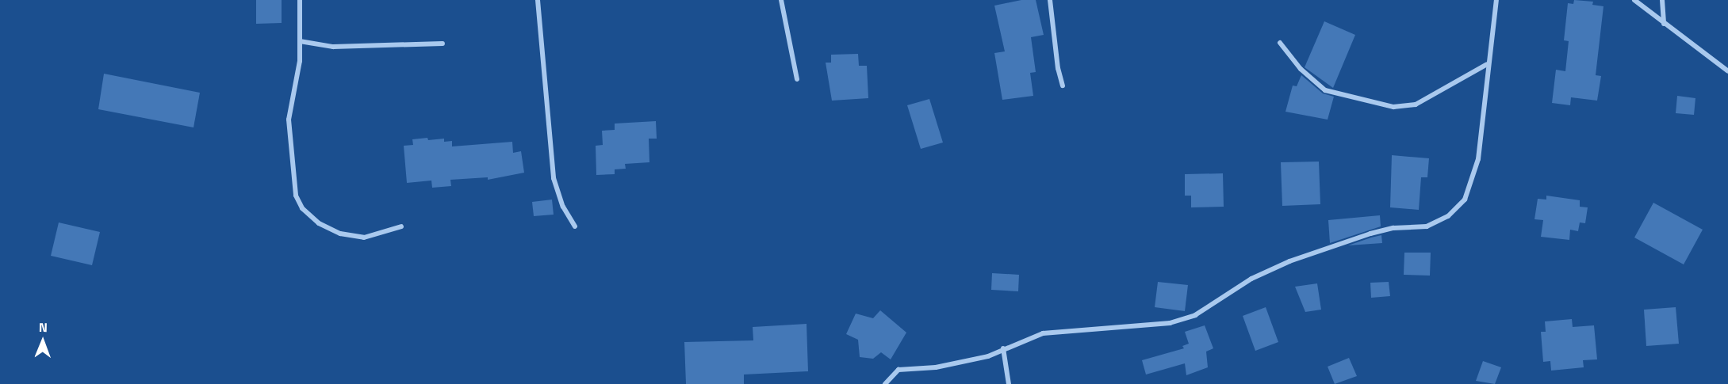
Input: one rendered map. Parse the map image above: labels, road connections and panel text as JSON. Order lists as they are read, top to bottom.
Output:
{
  "north": "top"
}
